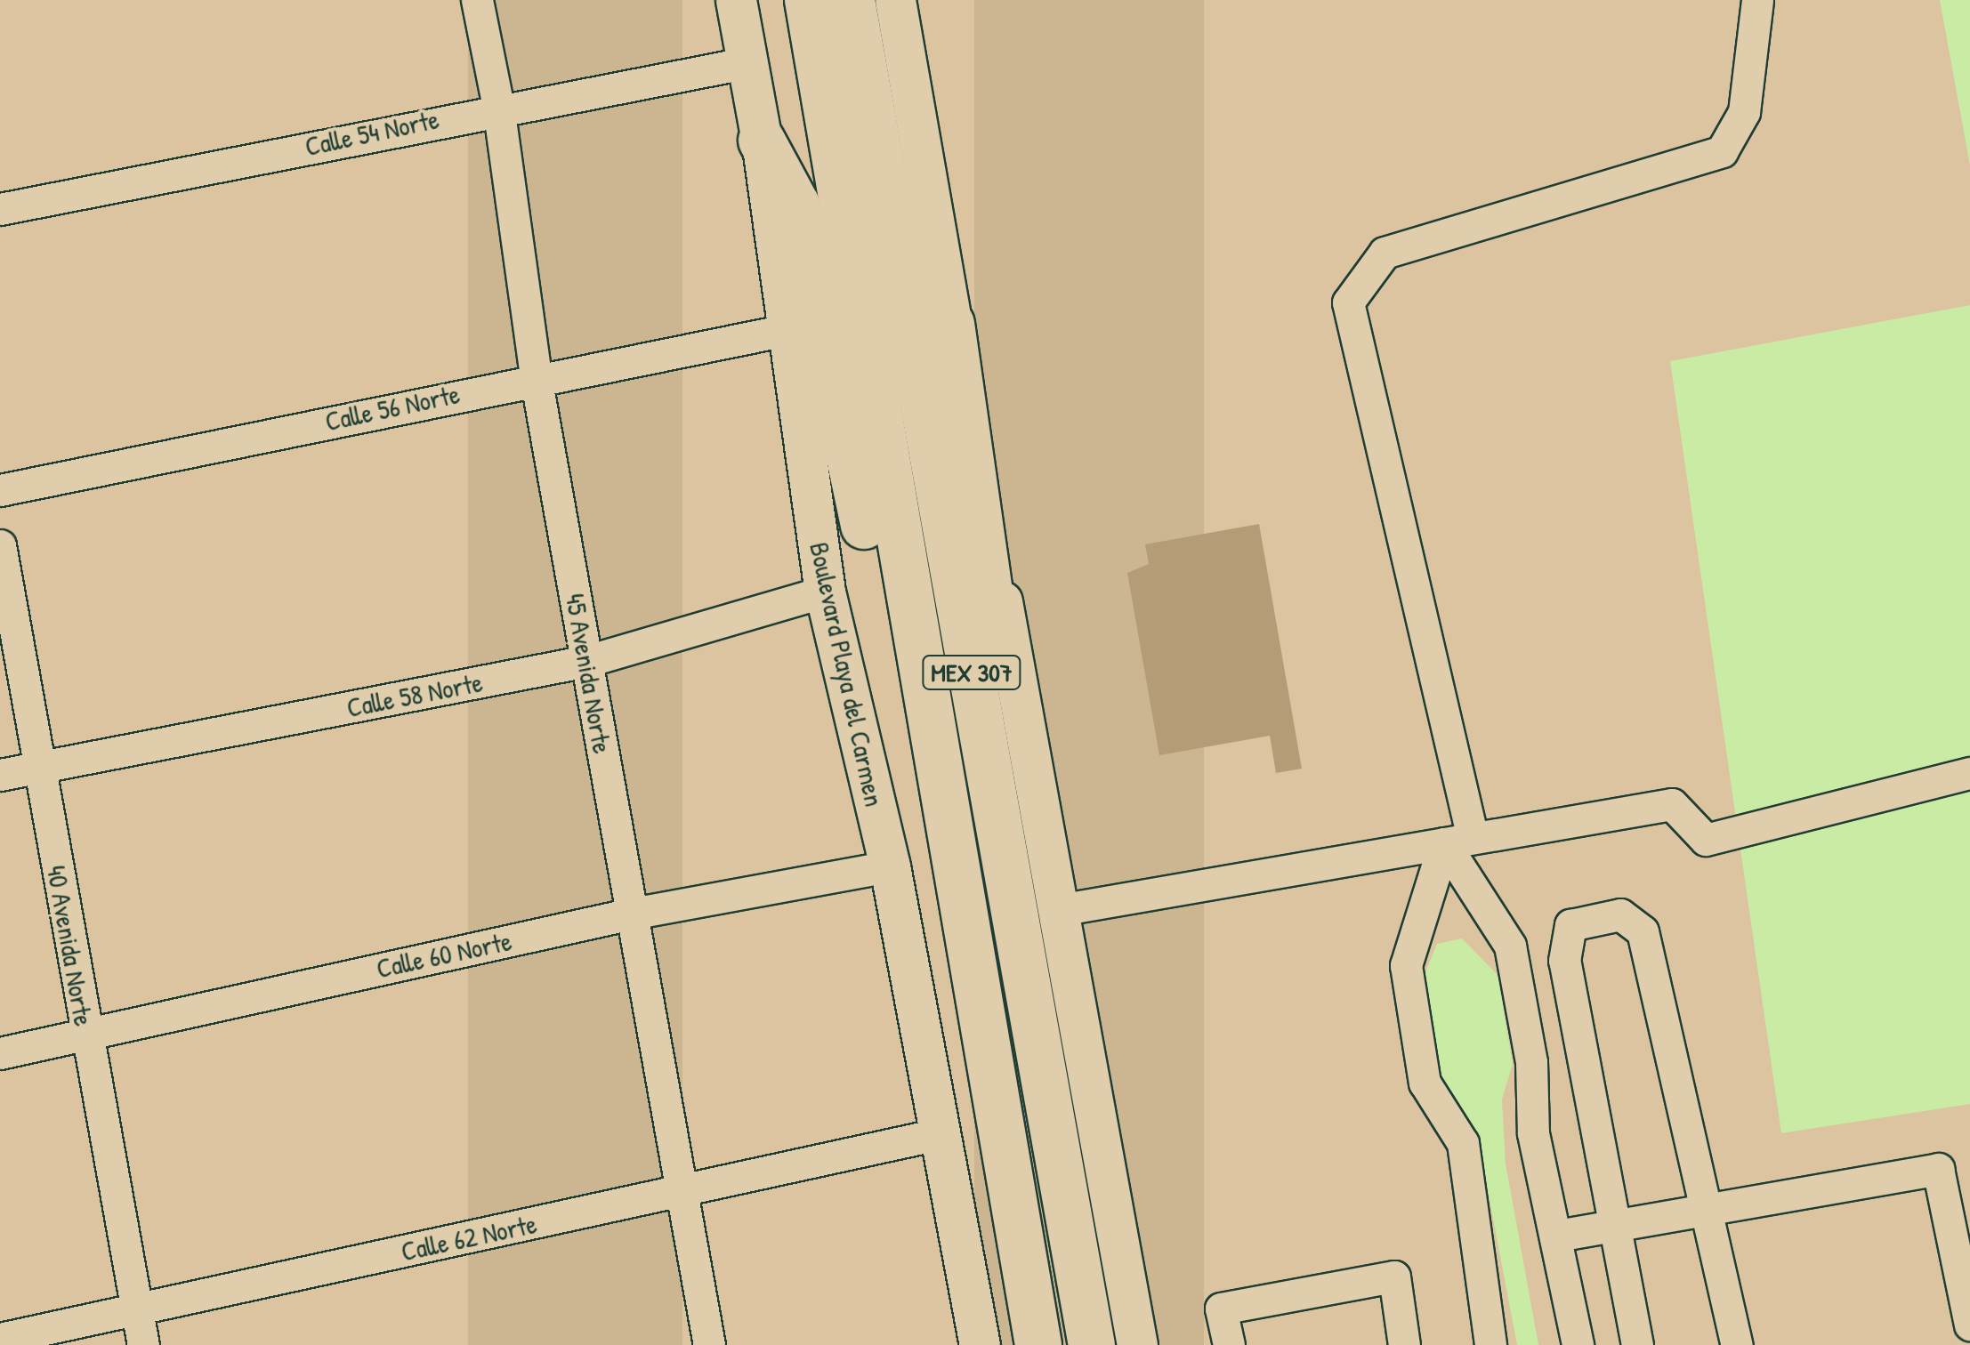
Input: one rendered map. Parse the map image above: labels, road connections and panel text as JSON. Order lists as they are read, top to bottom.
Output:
{
  "streets": {
    "highway": ["MEX 307"],
    "main road": ["Boulevard Playa del Carmen"],
    "street": [
      "Calle 54 Norte",
      "Calle 56 Norte",
      "45 Avenida Norte",
      "Calle 58 Norte",
      "40 Avenida Norte",
      "Calle 60 Norte",
      "Calle 62 Norte"
    ]
  },
  "crossings": [
    ["Calle 54 Norte", "45 Avenida Norte"],
    ["Calle 54 Norte", "Boulevard Playa del Carmen"],
    ["Calle 56 Norte", "45 Avenida Norte"],
    ["Calle 56 Norte", "Boulevard Playa del Carmen"],
    ["45 Avenida Norte", "Calle 58 Norte"],
    ["45 Avenida Norte", "Calle 60 Norte"],
    ["45 Avenida Norte", "Calle 62 Norte"],
    ["Boulevard Playa del Carmen", "Calle 58 Norte"],
    ["Boulevard Playa del Carmen", "Calle 60 Norte"],
    ["Boulevard Playa del Carmen", "Calle 62 Norte"],
    ["Calle 58 Norte", "40 Avenida Norte"],
    ["40 Avenida Norte", "Calle 60 Norte"],
    ["40 Avenida Norte", "Calle 62 Norte"]
  ]
}
